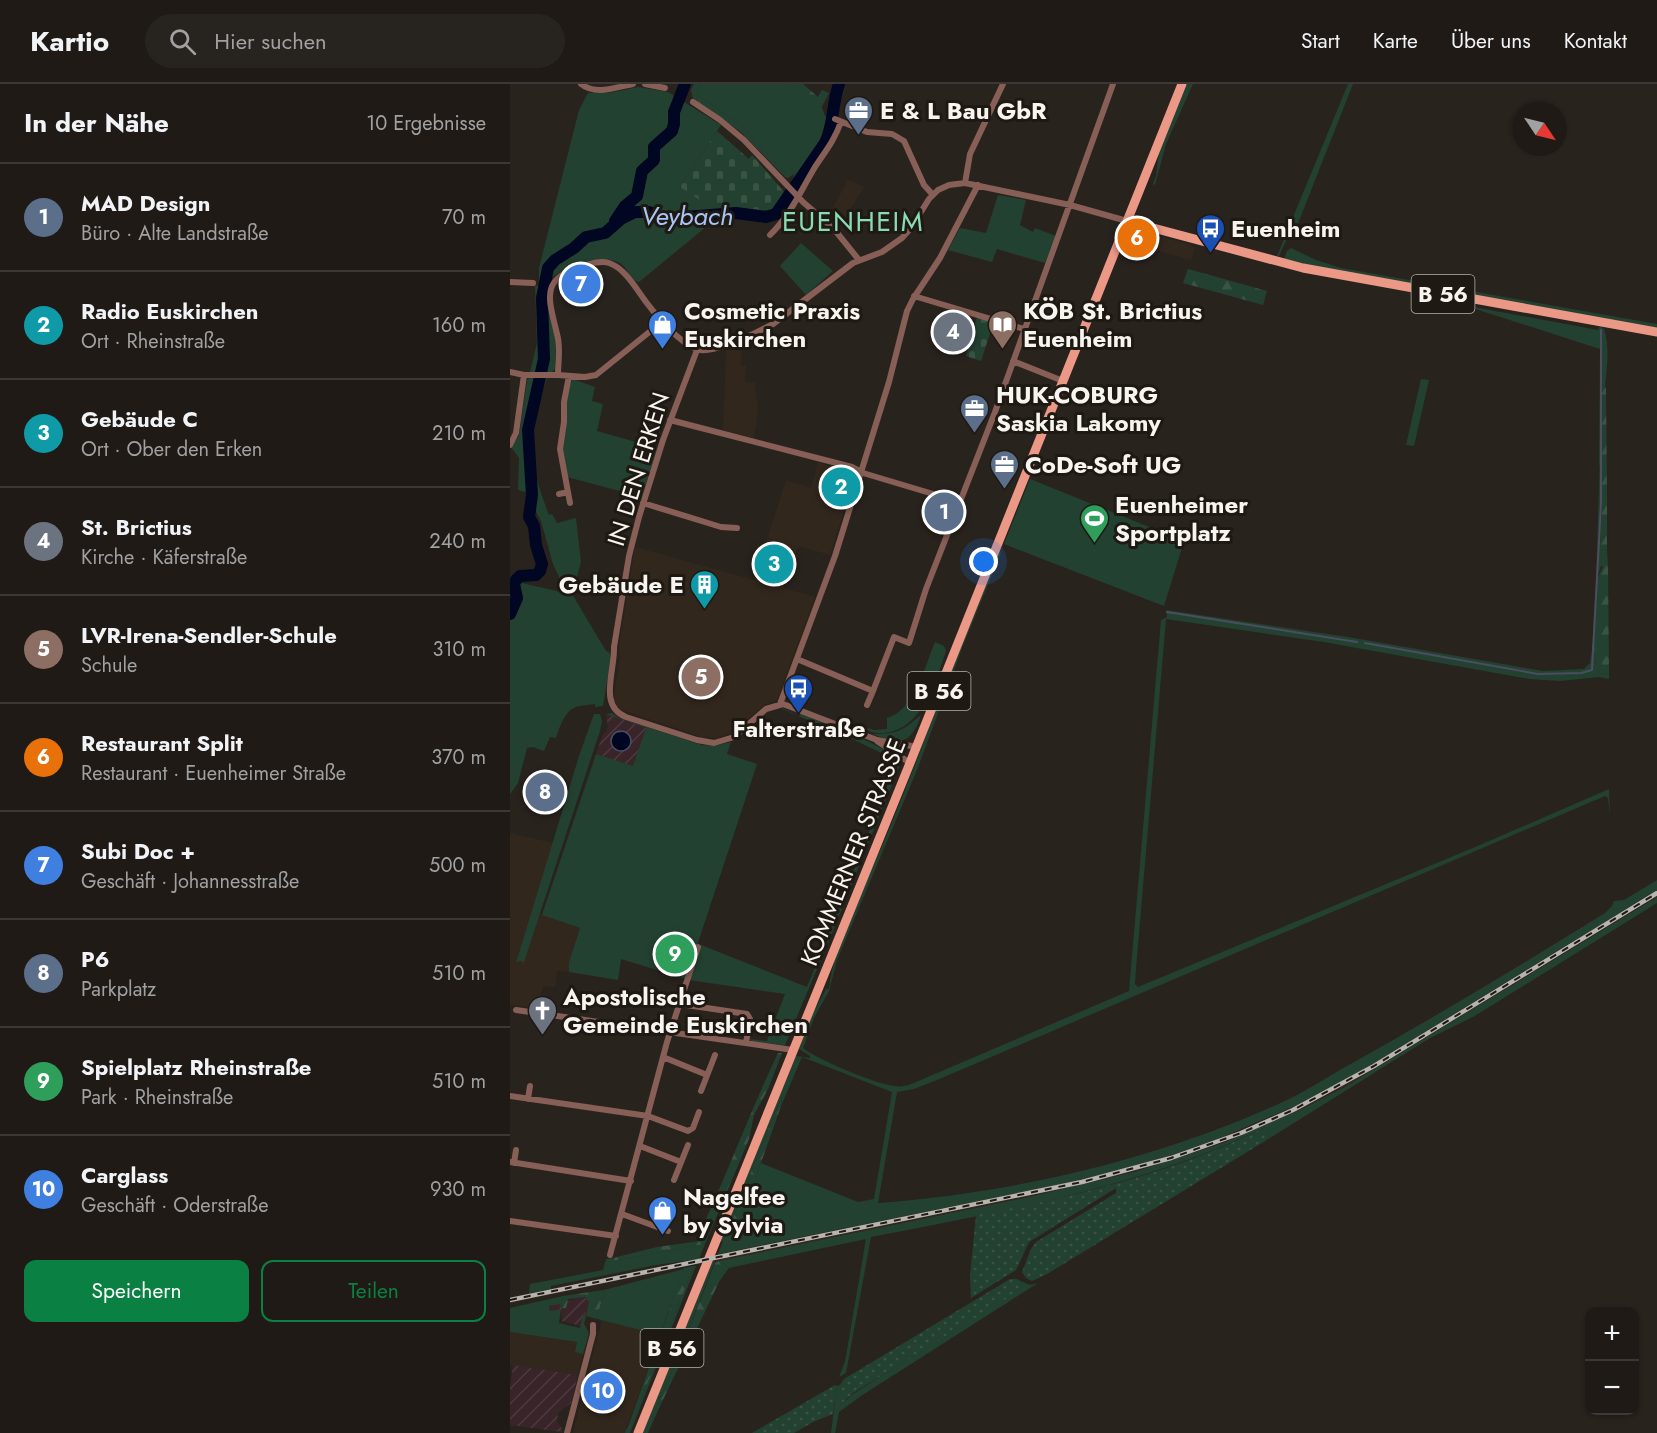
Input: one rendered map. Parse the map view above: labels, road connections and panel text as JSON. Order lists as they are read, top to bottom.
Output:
{
  "streets": {
    "main road": ["B 56", "KOMMERNER STRASSE"],
    "street": ["IN DEN ERKEN"]
  },
  "crossings": [
    ["B 56", "KOMMERNER STRASSE"]
  ],
  "districts": ["EUENHEIM"],
  "water": ["Veybach"],
  "places": {
    "office": ["E & L Bau GbR", "HUK-COBURG Saskia Lakomy", "CoDe-Soft UG"],
    "bus stop": ["Euenheim", "Falterstraße"],
    "shop": ["Cosmetic Praxis Euskirchen", "Nagelfee by Sylvia"],
    "library": ["KÖB St. Brictius Euenheim"],
    "sports": ["Euenheimer Sportplatz"],
    "building": ["Gebäude E"],
    "church": ["Apostolische Gemeinde Euskirchen"]
  },
  "north": "bottom right",
  "page": {
    "header": "Kartio",
    "search": "Hier suchen",
    "nav": [
      "Start",
      "Karte",
      "Über uns",
      "Kontakt"
    ],
    "heading": ["In der Nähe", "10 Ergebnisse"],
    "list": [
      {
        "mark": "1",
        "name": "MAD Design",
        "note": "Büro · Alte Landstraße",
        "value": "70 m"
      },
      {
        "mark": "2",
        "name": "Radio Euskirchen",
        "note": "Ort · Rheinstraße",
        "value": "160 m"
      },
      {
        "mark": "3",
        "name": "Gebäude C",
        "note": "Ort · Ober den Erken",
        "value": "210 m"
      },
      {
        "mark": "4",
        "name": "St. Brictius",
        "note": "Kirche · Käferstraße",
        "value": "240 m"
      },
      {
        "mark": "5",
        "name": "LVR-Irena-Sendler-Schule",
        "note": "Schule",
        "value": "310 m"
      },
      {
        "mark": "6",
        "name": "Restaurant Split",
        "note": "Restaurant · Euenheimer Straße",
        "value": "370 m"
      },
      {
        "mark": "7",
        "name": "Subi Doc +",
        "note": "Geschäft · Johannesstraße",
        "value": "500 m"
      },
      {
        "mark": "8",
        "name": "P6",
        "note": "Parkplatz",
        "value": "510 m"
      },
      {
        "mark": "9",
        "name": "Spielplatz Rheinstraße",
        "note": "Park · Rheinstraße",
        "value": "510 m"
      },
      {
        "mark": "10",
        "name": "Carglass",
        "note": "Geschäft · Oderstraße",
        "value": "930 m"
      }
    ],
    "pins": [
      "6",
      "7",
      "4",
      "2",
      "1",
      "3",
      "5",
      "8",
      "9",
      "10"
    ],
    "buttons": ["Speichern", "Teilen"],
    "map_buttons": ["+", "−"]
  }
}
